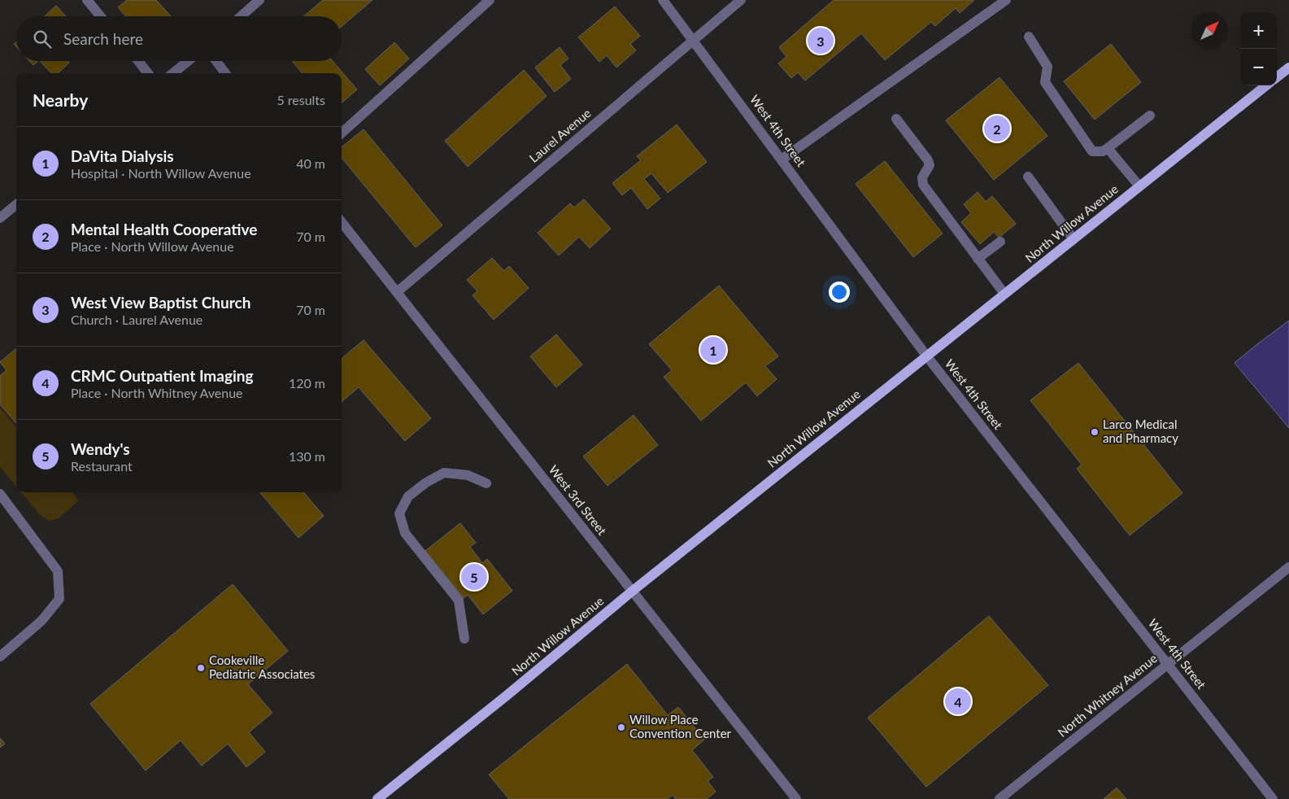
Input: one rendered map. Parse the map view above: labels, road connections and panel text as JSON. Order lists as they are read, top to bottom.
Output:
{
  "streets": {
    "main road": ["North Willow Avenue"],
    "street": [
      "West 4th Street",
      "Laurel Avenue",
      "West 3rd Street",
      "North Whitney Avenue"
    ]
  },
  "crossings": [
    ["West 4th Street", "Laurel Avenue"],
    ["West 4th Street", "North Willow Avenue"],
    ["West 4th Street", "North Whitney Avenue"],
    ["Laurel Avenue", "West 3rd Street"],
    ["North Willow Avenue", "West 3rd Street"]
  ],
  "places": ["Larco Medical and Pharmacy", "Cookeville Pediatric Associates", "Willow Place Convention Center"],
  "north": "top right",
  "page": {
    "map_buttons": ["+", "−"],
    "search": "Search here",
    "pins": [
      "3",
      "2",
      "1",
      "5",
      "4"
    ],
    "heading": ["Nearby", "5 results"],
    "list": [
      {
        "mark": "1",
        "name": "DaVita Dialysis",
        "note": "Hospital · North Willow Avenue",
        "value": "40 m"
      },
      {
        "mark": "2",
        "name": "Mental Health Cooperative",
        "note": "Place · North Willow Avenue",
        "value": "70 m"
      },
      {
        "mark": "3",
        "name": "West View Baptist Church",
        "note": "Church · Laurel Avenue",
        "value": "70 m"
      },
      {
        "mark": "4",
        "name": "CRMC Outpatient Imaging",
        "note": "Place · North Whitney Avenue",
        "value": "120 m"
      },
      {
        "mark": "5",
        "name": "Wendy's",
        "note": "Restaurant",
        "value": "130 m"
      }
    ]
  }
}
